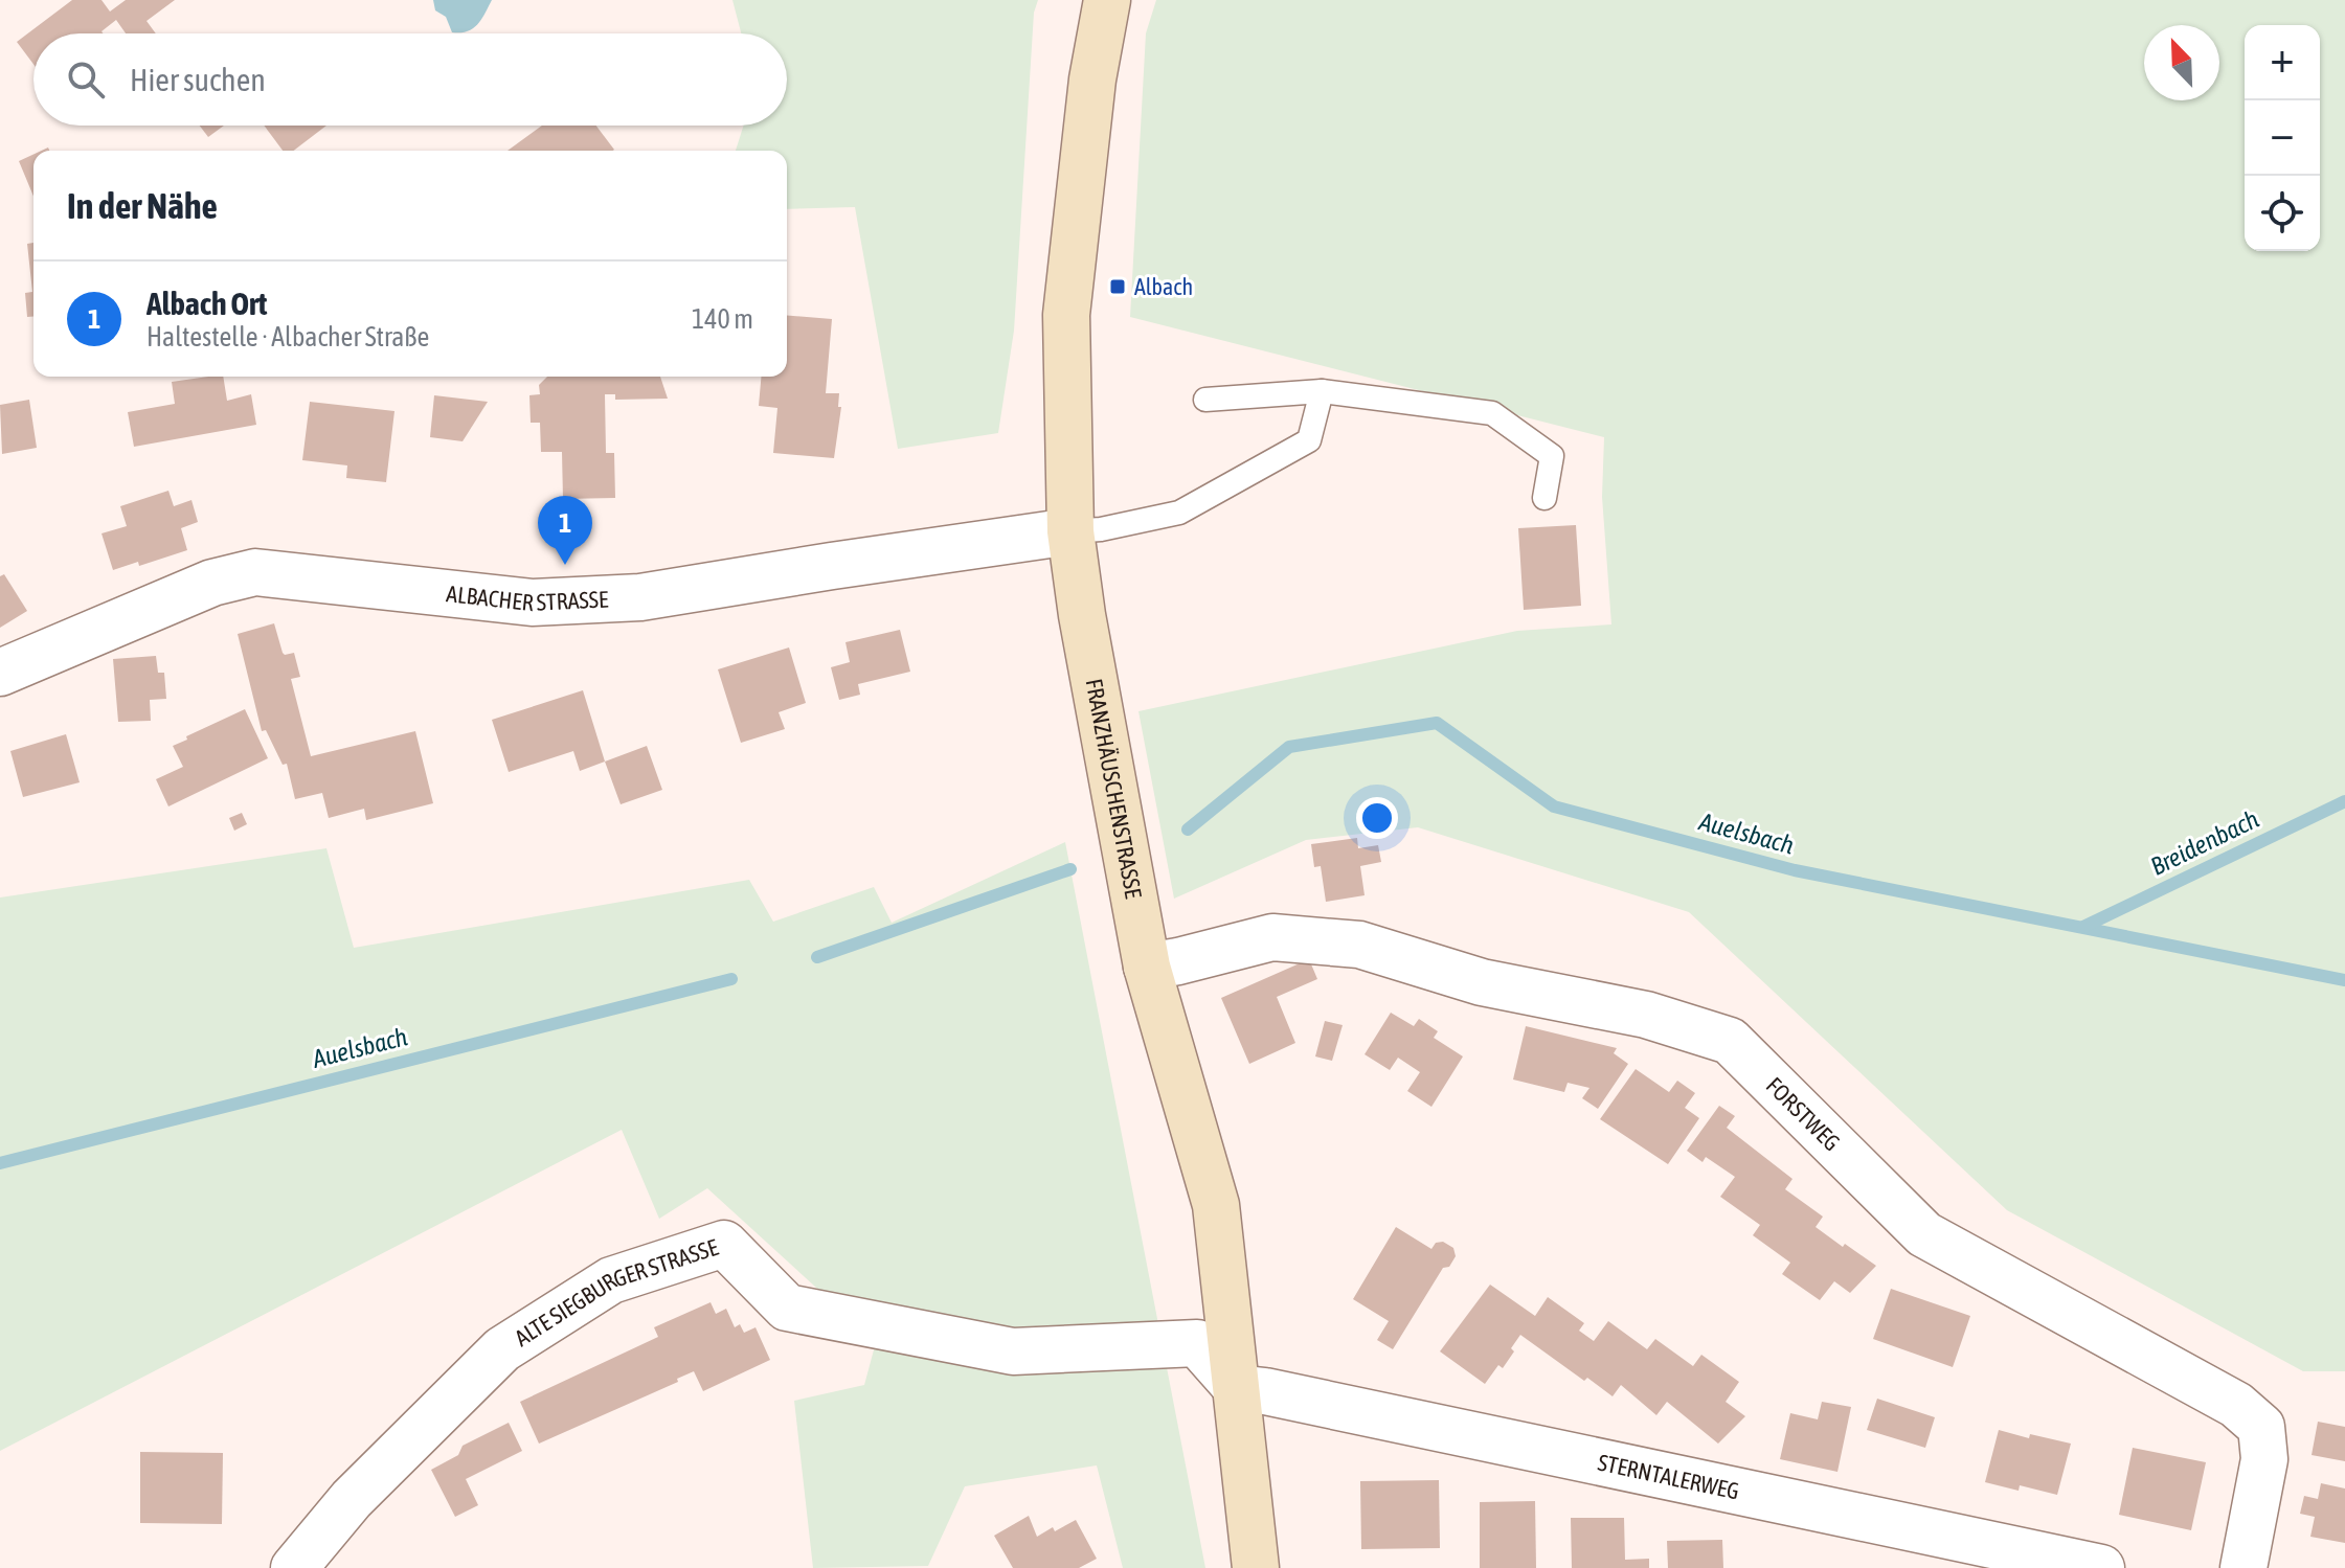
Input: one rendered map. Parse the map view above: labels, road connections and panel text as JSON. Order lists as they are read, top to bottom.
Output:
{
  "streets": {
    "street": [
      "ALBACHER STRASSE",
      "FRANZHÄUSCHENSTRASSE",
      "FORSTWEG",
      "ALTE SIEGBURGER STRASSE",
      "STERNTALERWEG"
    ]
  },
  "crossings": [
    ["ALBACHER STRASSE", "FRANZHÄUSCHENSTRASSE"],
    ["FRANZHÄUSCHENSTRASSE", "FORSTWEG"],
    ["FRANZHÄUSCHENSTRASSE", "ALTE SIEGBURGER STRASSE"],
    ["FRANZHÄUSCHENSTRASSE", "STERNTALERWEG"],
    ["ALTE SIEGBURGER STRASSE", "STERNTALERWEG"]
  ],
  "water": ["Auelsbach", "Breidenbach"],
  "places": {
    "transit": ["Albach"]
  },
  "north": "top left",
  "page": {
    "map_buttons": ["+", "−"],
    "search": "Hier suchen",
    "heading": "In der Nähe",
    "list": [
      {
        "mark": "1",
        "name": "Albach Ort",
        "note": "Haltestelle · Albacher Straße",
        "value": "140 m"
      }
    ],
    "pins": "1"
  }
}
